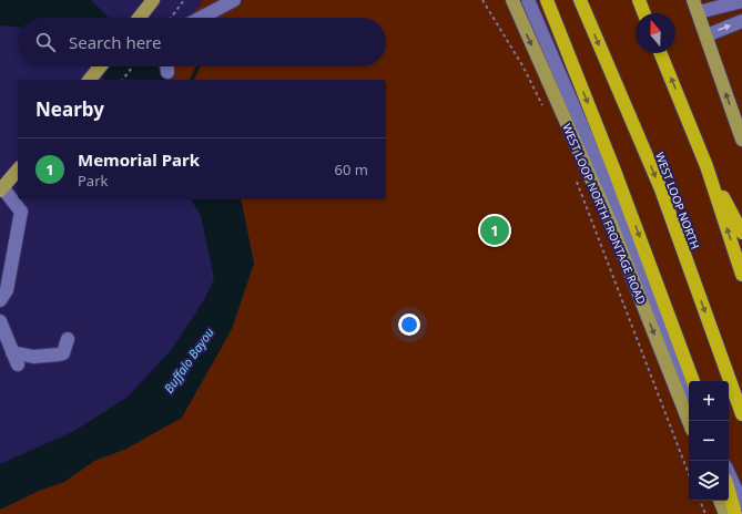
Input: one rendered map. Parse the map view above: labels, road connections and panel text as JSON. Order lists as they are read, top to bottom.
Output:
{
  "streets": {
    "highway": ["WEST LOOP NORTH"],
    "main road": ["WEST LOOP NORTH FRONTAGE ROAD"]
  },
  "one_way": ["WEST LOOP NORTH FRONTAGE ROAD"],
  "water": ["Buffalo Bayou"],
  "north": "top",
  "page": {
    "search": "Search here",
    "heading": "Nearby",
    "list": [
      {
        "mark": "1",
        "name": "Memorial Park",
        "note": "Park",
        "value": "60 m"
      }
    ],
    "pins": "1",
    "map_buttons": ["+", "−"]
  }
}
